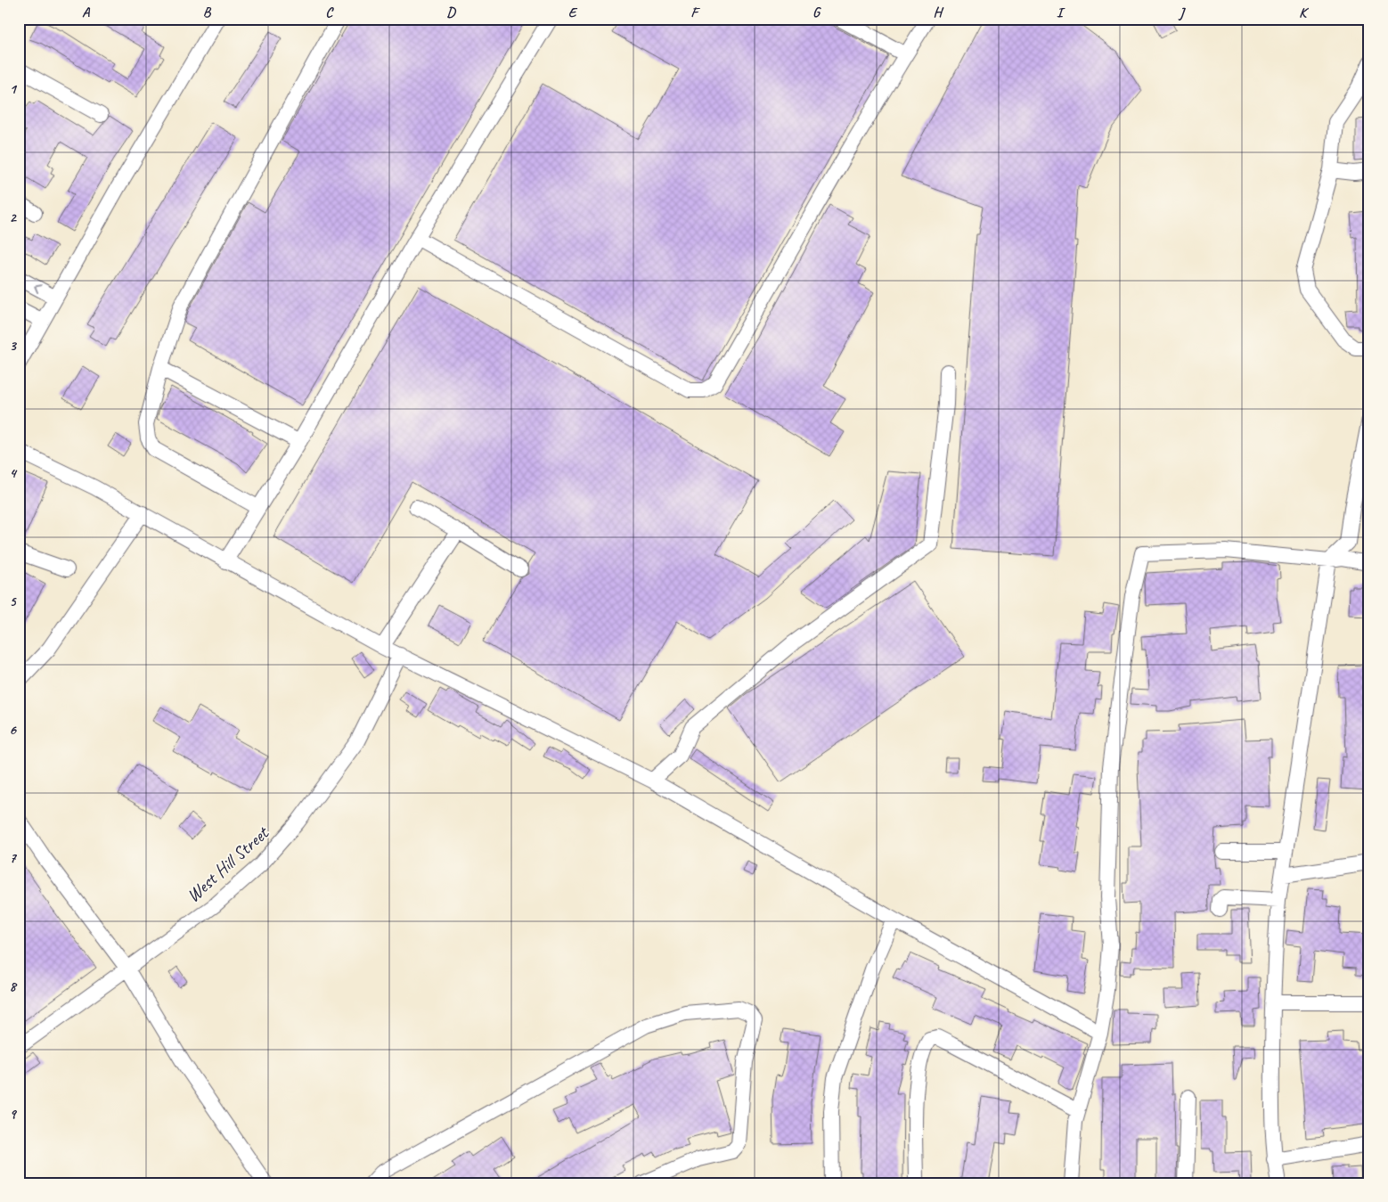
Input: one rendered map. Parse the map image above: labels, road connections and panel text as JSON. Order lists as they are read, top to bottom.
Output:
{
  "streets": {
    "street": ["West Hill Street"]
  },
  "grid": {
    "columns": [
      "A",
      "B",
      "C",
      "D",
      "E",
      "F",
      "G",
      "H",
      "I",
      "J",
      "K"
    ],
    "rows": [
      "1",
      "2",
      "3",
      "4",
      "5",
      "6",
      "7",
      "8",
      "9"
    ]
  }
}
